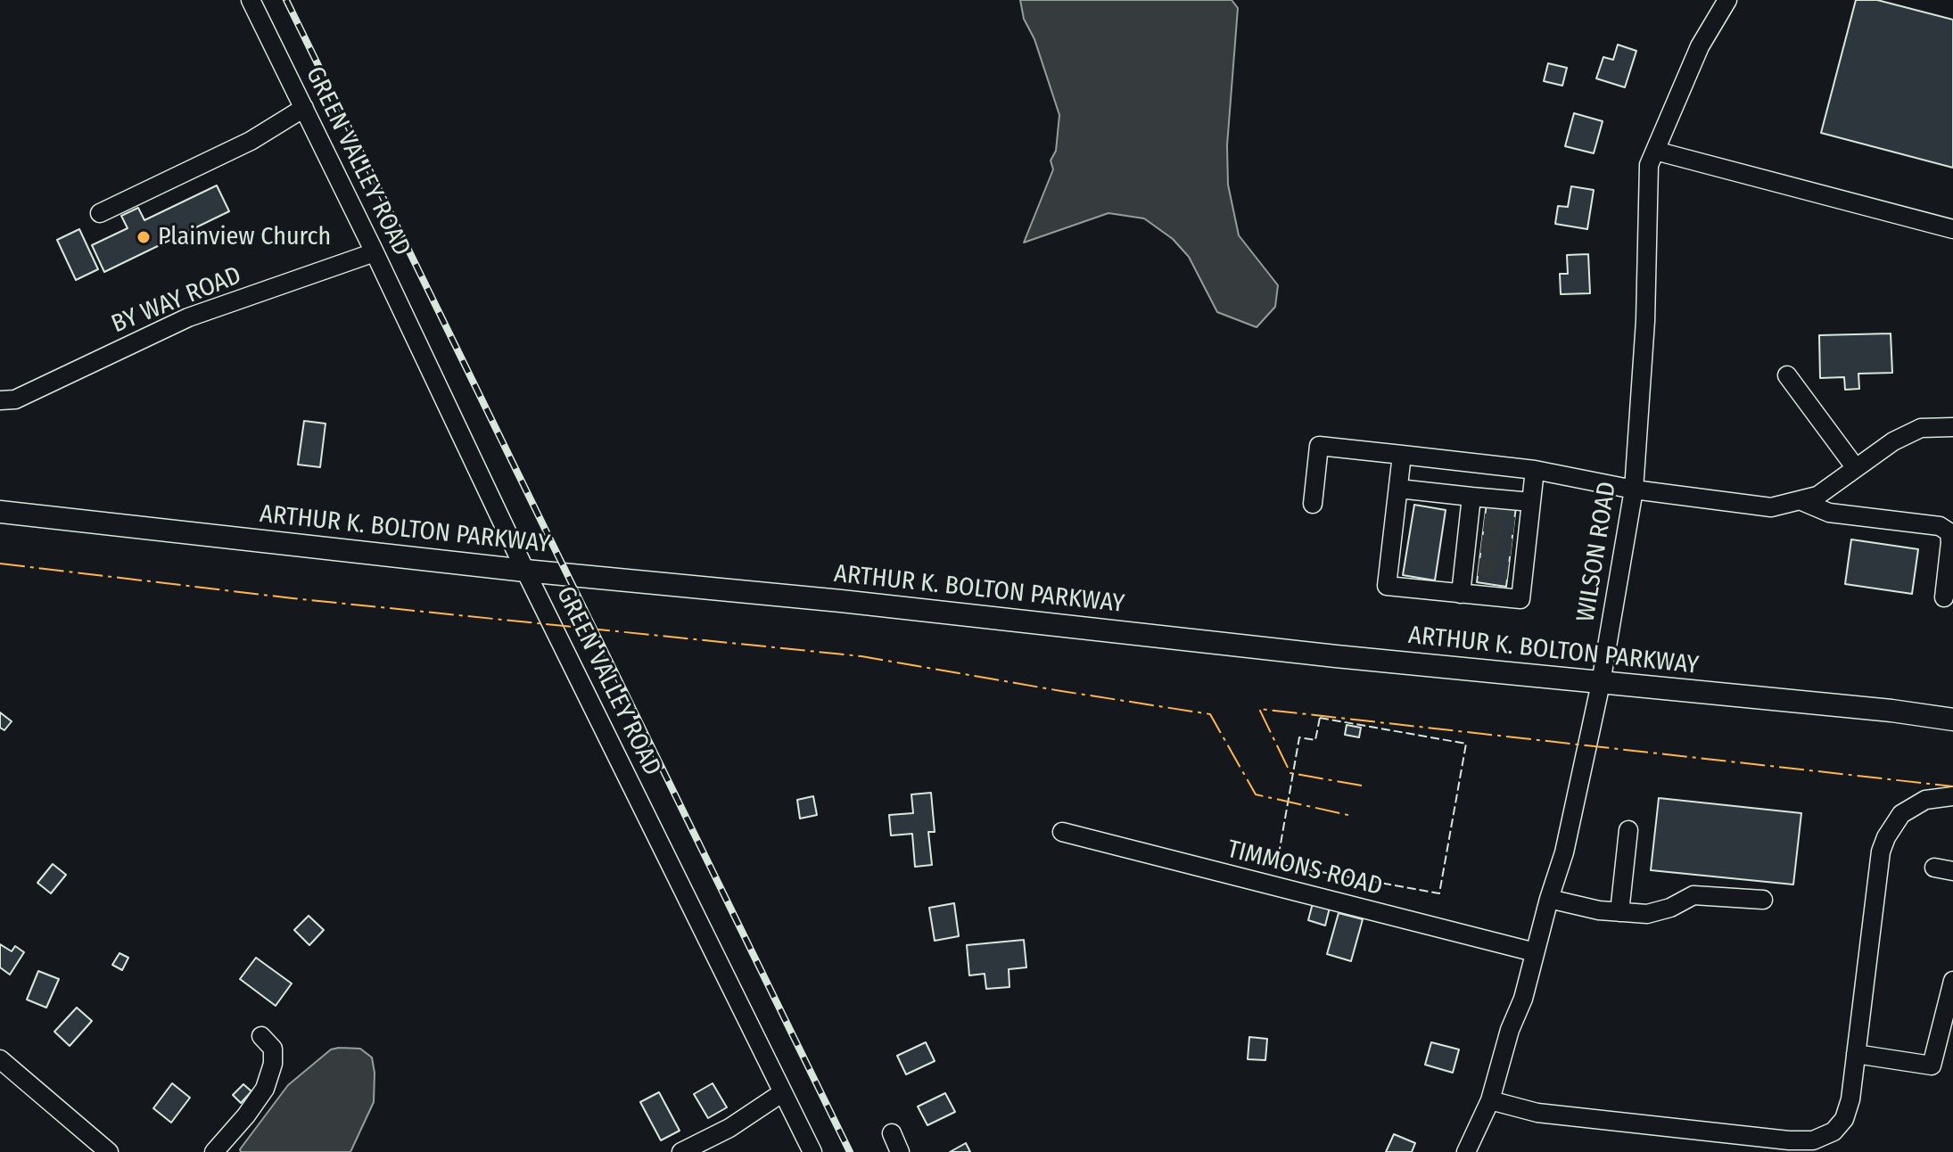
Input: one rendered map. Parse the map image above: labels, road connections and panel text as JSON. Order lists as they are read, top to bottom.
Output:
{
  "streets": {
    "main road": ["ARTHUR K. BOLTON PARKWAY"],
    "street": [
      "GREEN VALLEY ROAD",
      "BY WAY ROAD",
      "WILSON ROAD",
      "TIMMONS ROAD"
    ]
  },
  "crossings": [
    ["GREEN VALLEY ROAD", "BY WAY ROAD"],
    ["GREEN VALLEY ROAD", "ARTHUR K. BOLTON PARKWAY"],
    ["ARTHUR K. BOLTON PARKWAY", "WILSON ROAD"],
    ["WILSON ROAD", "TIMMONS ROAD"]
  ],
  "places": ["Plainview Church"]
}
